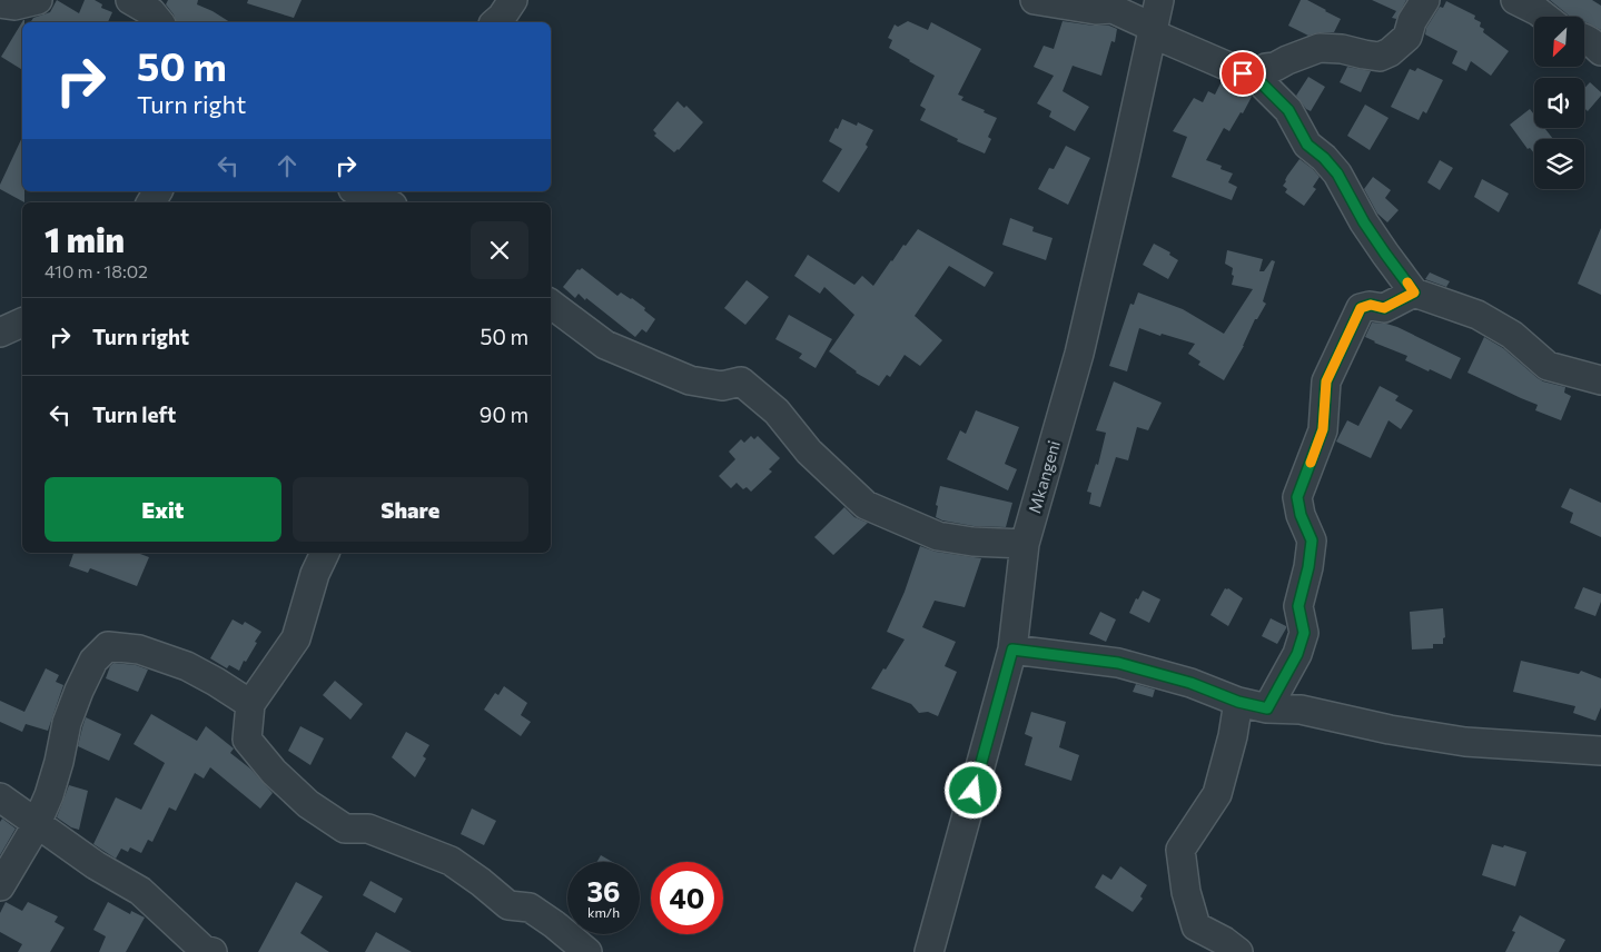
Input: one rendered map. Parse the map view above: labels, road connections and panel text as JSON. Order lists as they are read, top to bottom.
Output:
{
  "streets": {
    "street": ["Mkangeni"]
  },
  "north": "bottom left",
  "page": {
    "turn": ["50 m", "Turn right"],
    "heading": ["1 min", "410 m · 18:02"],
    "list": [
      {
        "name": "Turn right",
        "value": "50 m"
      },
      {
        "name": "Turn left",
        "value": "90 m"
      }
    ],
    "buttons": ["Exit", "Share"],
    "speed": "36 km/h",
    "limit": "40"
  }
}
